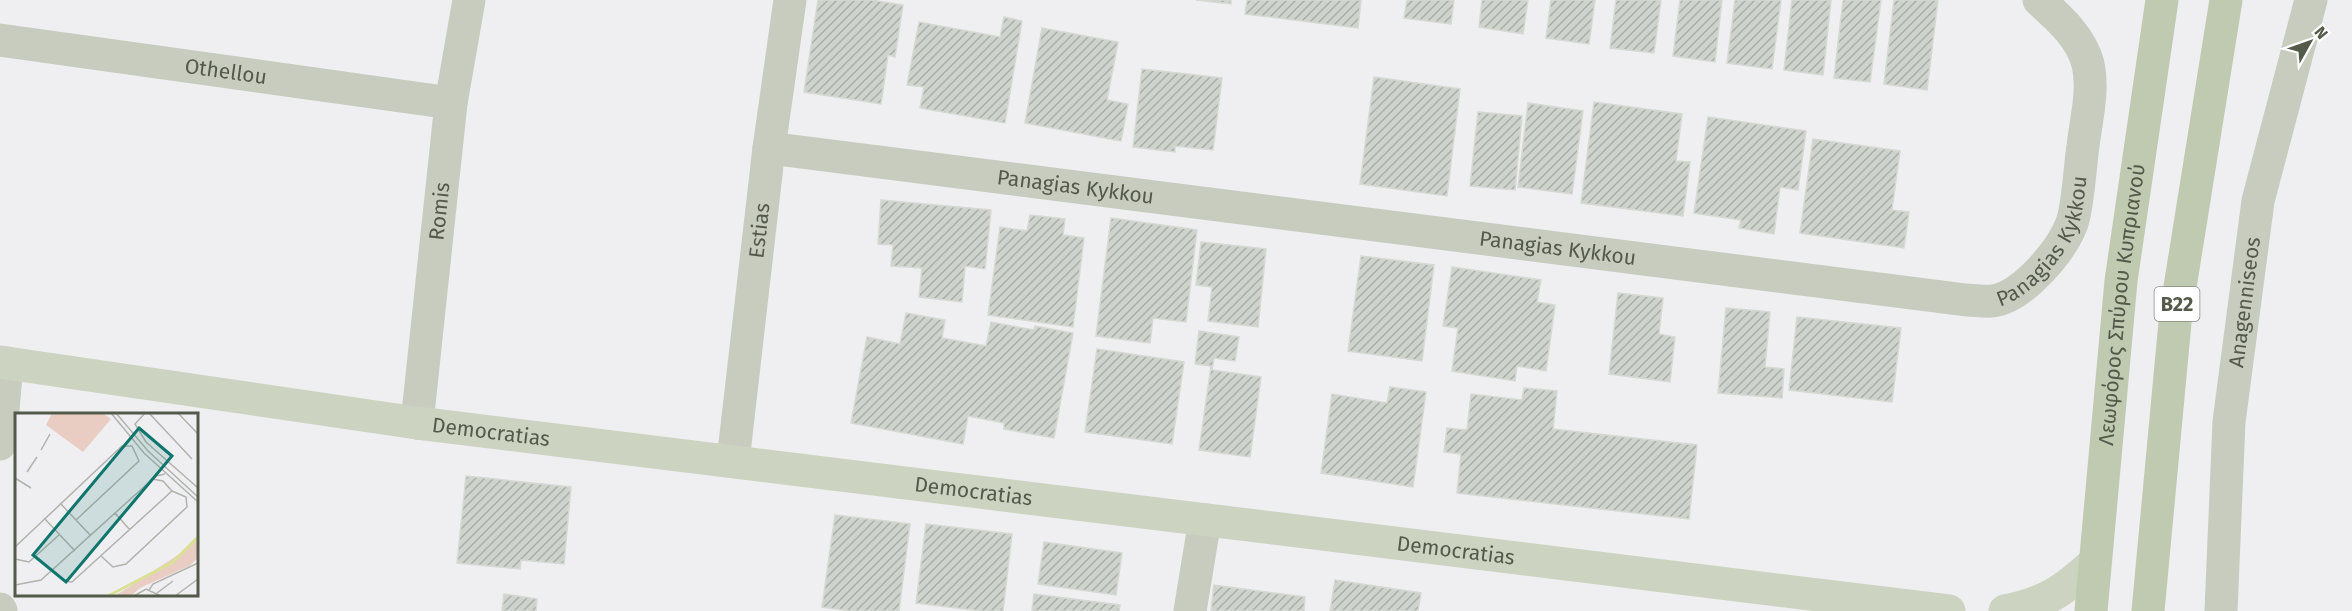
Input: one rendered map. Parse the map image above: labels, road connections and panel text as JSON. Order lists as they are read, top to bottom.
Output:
{
  "streets": {
    "main road": ["B22", "Λεωφόρος Σπύρου Κυπριανού"],
    "street": [
      "Othellou",
      "Panagias Kykkou",
      "Romis",
      "Estias",
      "Anagenniseos",
      "Democratias"
    ]
  },
  "crossings": [
    ["Othellou", "Romis"],
    ["Panagias Kykkou", "Estias"],
    ["Romis", "Democratias"],
    ["Estias", "Democratias"]
  ],
  "north": "top right"
}
